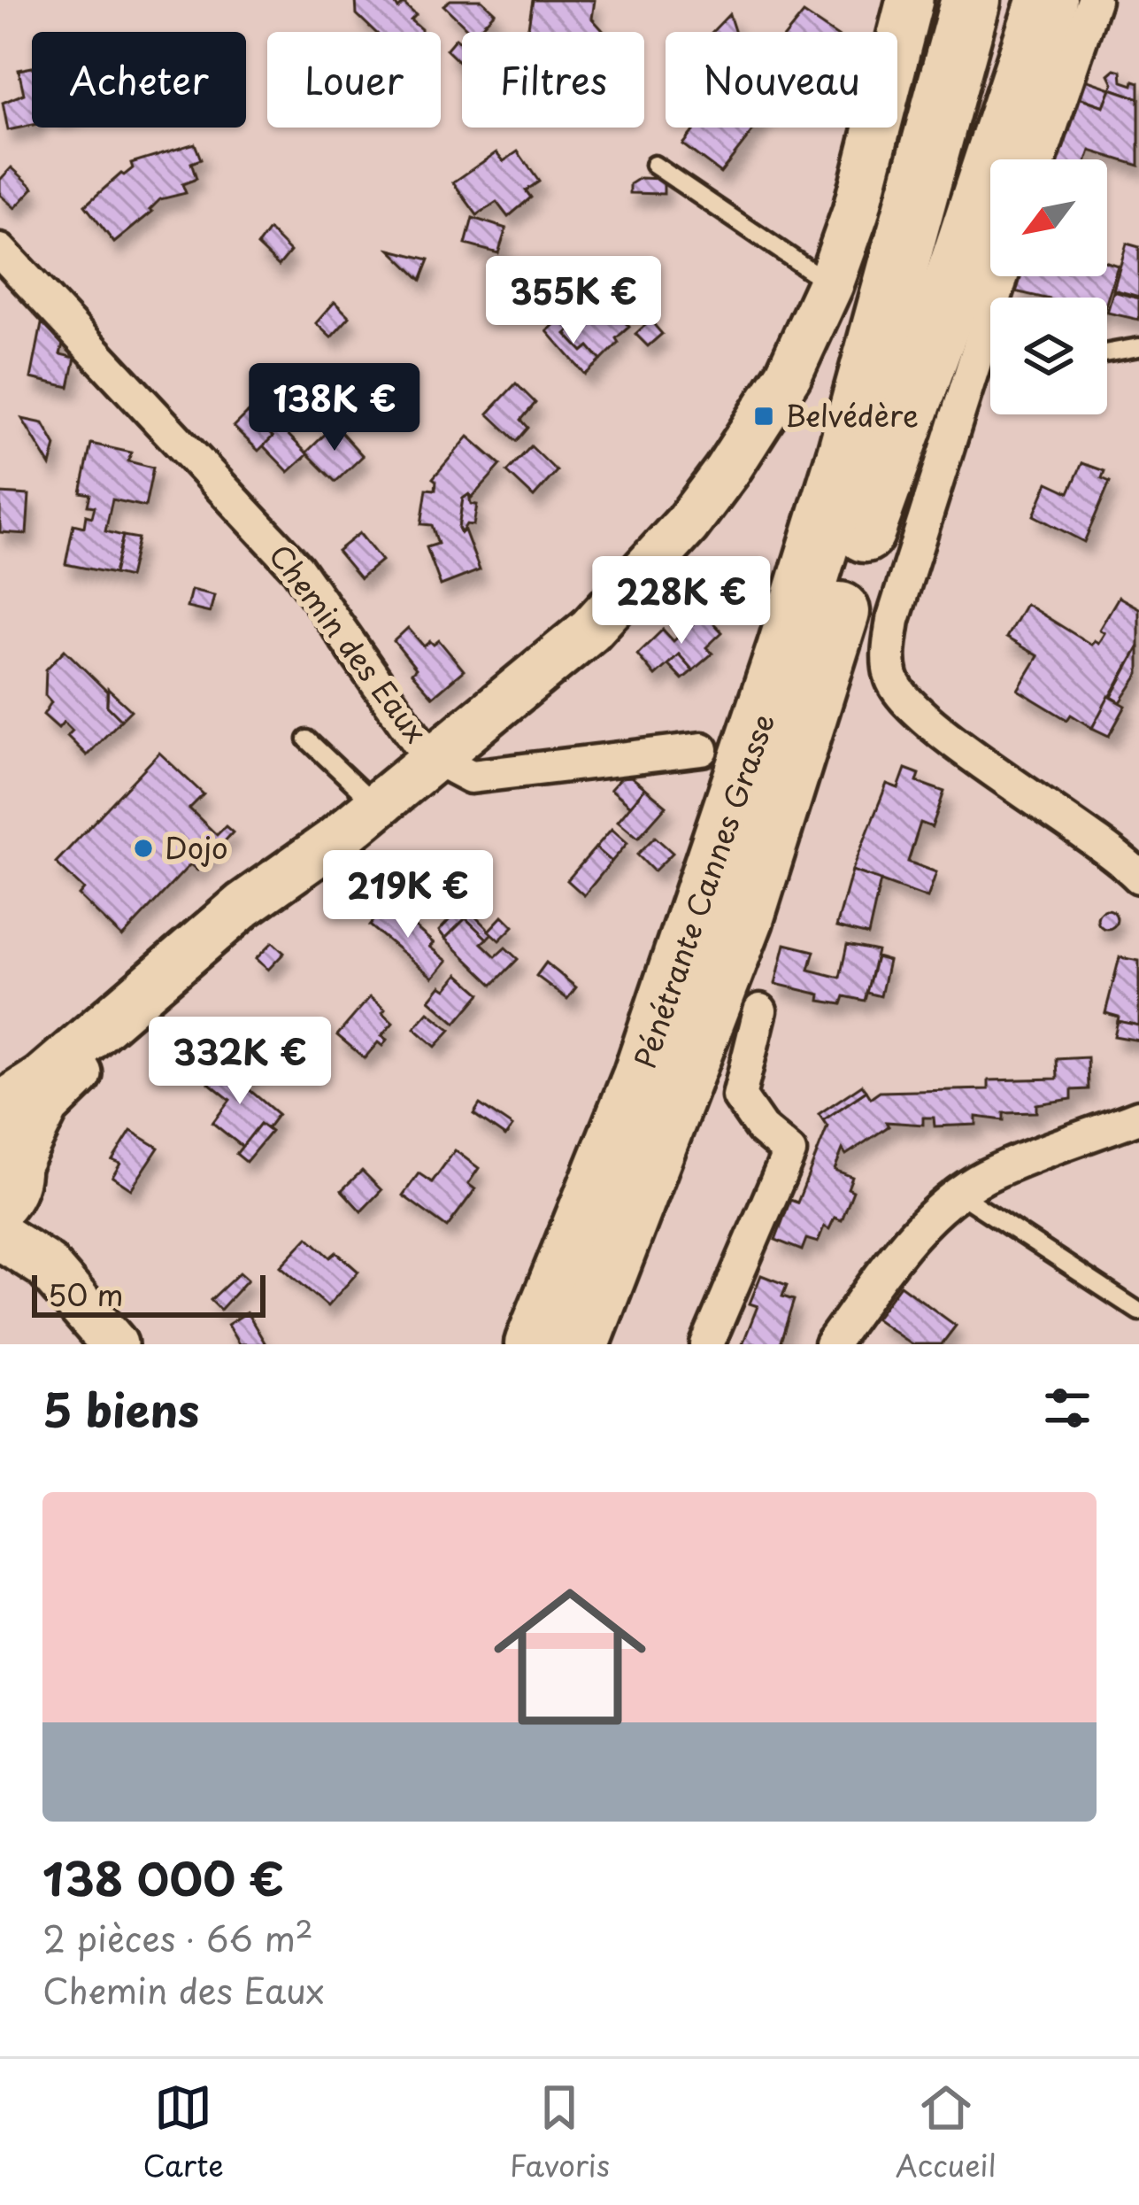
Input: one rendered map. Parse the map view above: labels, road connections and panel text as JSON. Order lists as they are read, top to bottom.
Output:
{
  "streets": {
    "highway": ["Pénétrante Cannes Grasse"],
    "street": ["Chemin des Eaux"]
  },
  "places": {
    "transit": ["Belvédère"],
    "other": ["Dojo"]
  },
  "scale_bar": "50 m",
  "north": "bottom left",
  "page": {
    "chip": [
      "Acheter",
      "Louer",
      "Filtres",
      "Nouveau"
    ],
    "price": [
      "355K €",
      "138K €",
      "228K €",
      "219K €",
      "332K €"
    ],
    "scale": "50 m",
    "heading": "5 biens",
    "list": [
      {
        "name": "138 000 €",
        "note": "2 pièces · 66 m² · Chemin des Eaux"
      }
    ],
    "tabs": ["Carte", "Favoris", "Accueil"]
  }
}
